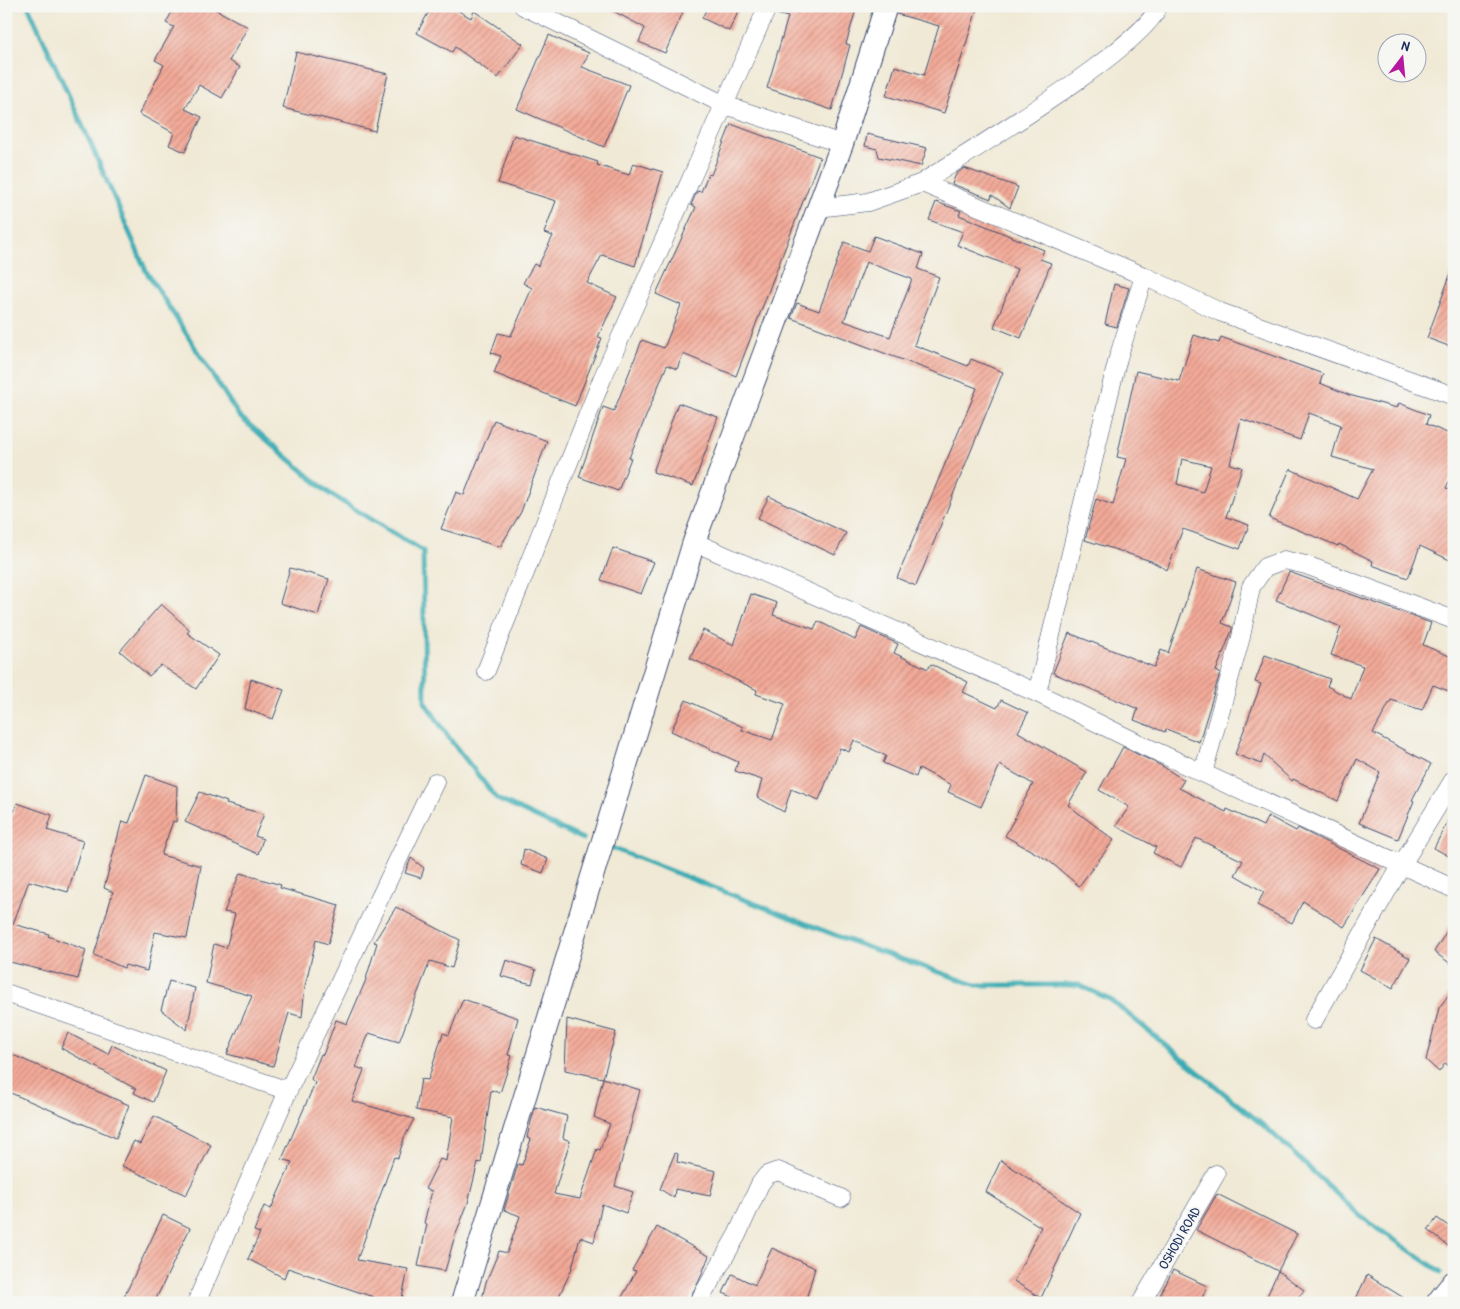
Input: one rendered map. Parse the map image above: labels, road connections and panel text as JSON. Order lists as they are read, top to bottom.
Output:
{
  "streets": {
    "street": ["OSHODI ROAD"]
  },
  "north": "top"
}
